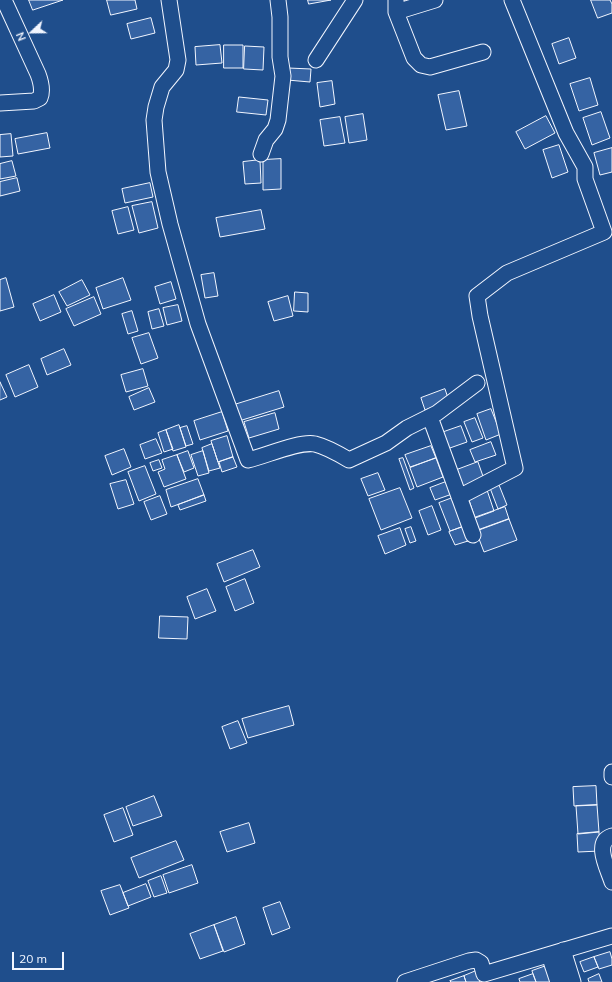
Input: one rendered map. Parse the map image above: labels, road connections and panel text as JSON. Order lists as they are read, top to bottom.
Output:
{
  "scale_bar": "20 m",
  "north": "left"
}
